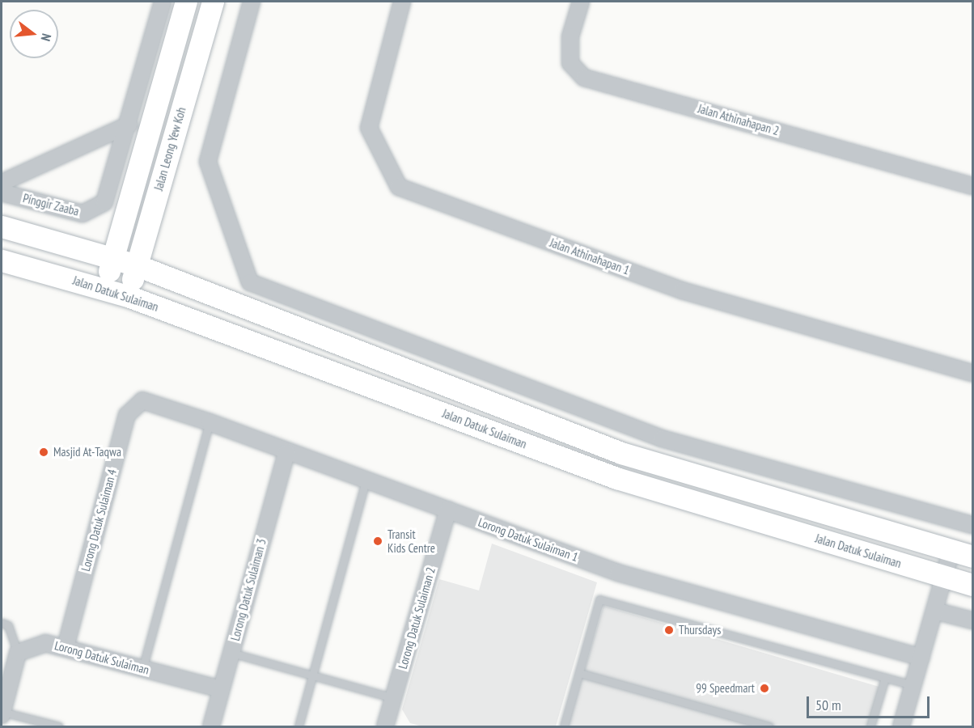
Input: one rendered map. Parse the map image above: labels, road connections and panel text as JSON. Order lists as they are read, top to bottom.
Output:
{
  "streets": {
    "main road": ["Jalan Leong Yew Koh", "Jalan Datuk Sulaiman"],
    "street": [
      "Jalan Athinahapan 2",
      "Pinggir Zaaba",
      "Jalan Athinahapan 1",
      "Lorong Datuk Sulaiman 4",
      "Lorong Datuk Sulaiman 1",
      "Lorong Datuk Sulaiman 3",
      "Lorong Datuk Sulaiman 2",
      "Lorong Datuk Sulaiman"
    ]
  },
  "crossings": [
    ["Jalan Leong Yew Koh", "Jalan Datuk Sulaiman"],
    ["Lorong Datuk Sulaiman 4", "Lorong Datuk Sulaiman 1"],
    ["Lorong Datuk Sulaiman 4", "Lorong Datuk Sulaiman"],
    ["Lorong Datuk Sulaiman 1", "Lorong Datuk Sulaiman 3"],
    ["Lorong Datuk Sulaiman 1", "Lorong Datuk Sulaiman 2"],
    ["Lorong Datuk Sulaiman 3", "Lorong Datuk Sulaiman"]
  ],
  "places": [
    "Masjid At-Taqwa",
    "Transit Kids Centre",
    "Thursdays",
    "99 Speedmart"
  ],
  "scale_bar": "50 m",
  "north": "right"
}
